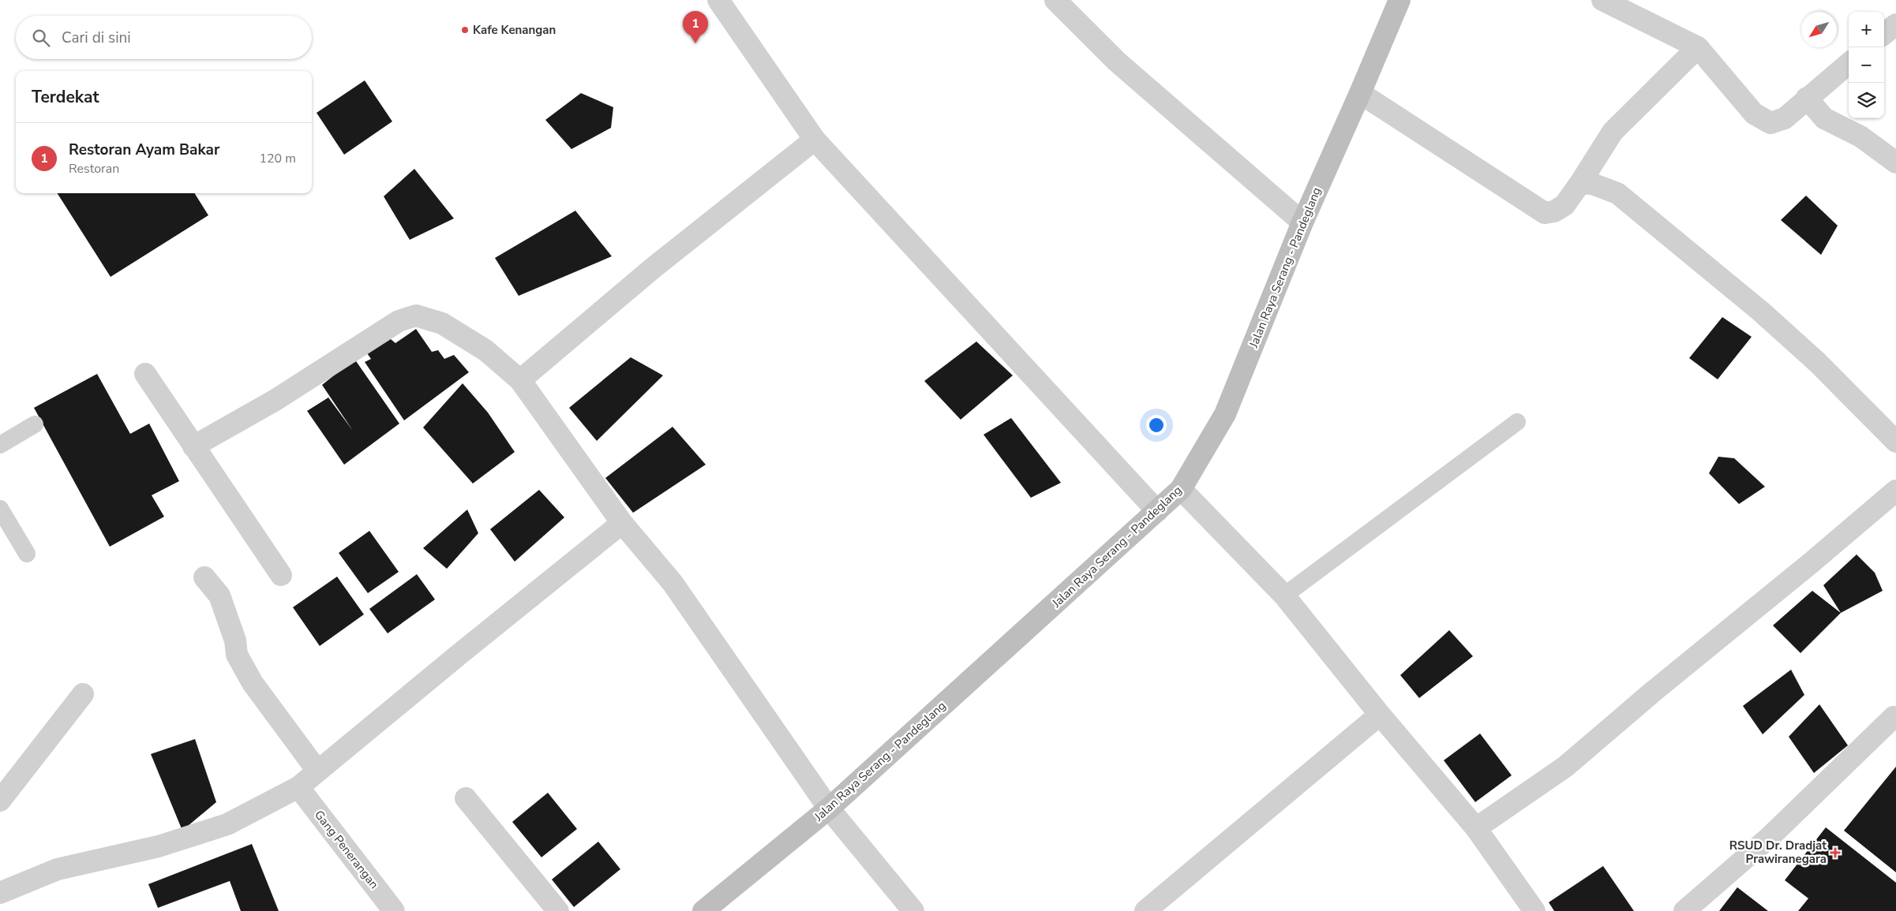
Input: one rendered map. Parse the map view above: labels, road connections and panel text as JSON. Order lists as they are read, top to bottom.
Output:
{
  "streets": {
    "main road": ["Jalan Raya Serang - Pandeglang"],
    "street": ["Gang Penerangan"]
  },
  "places": {
    "other": ["Kafe Kenangan"],
    "health": ["RSUD Dr. Dradjat Prawiranegara"]
  },
  "north": "bottom left",
  "page": {
    "pins": "1",
    "map_buttons": ["+", "−"],
    "search": "Cari di sini",
    "heading": "Terdekat",
    "list": [
      {
        "mark": "1",
        "name": "Restoran Ayam Bakar",
        "note": "Restoran",
        "value": "120 m"
      }
    ]
  }
}
